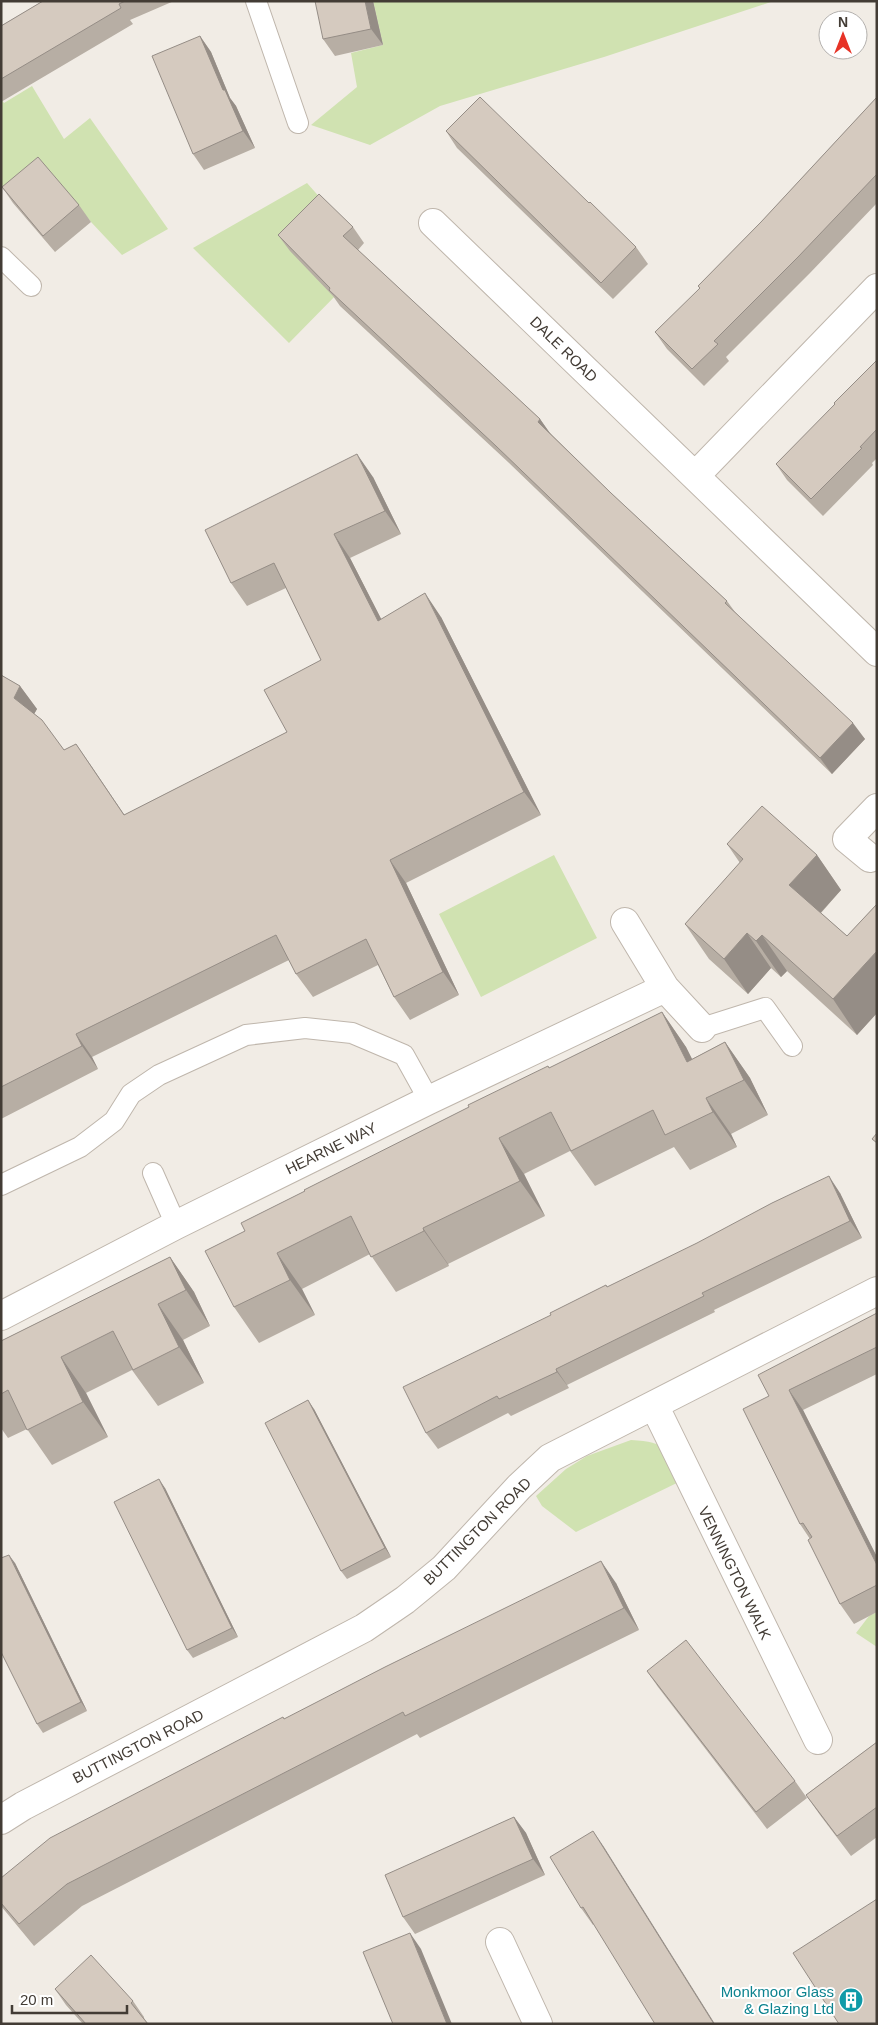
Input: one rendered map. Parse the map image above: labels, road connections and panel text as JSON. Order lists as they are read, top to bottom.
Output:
{
  "streets": {
    "street": [
      "DALE ROAD",
      "HEARNE WAY",
      "BUTTINGTON ROAD",
      "VENNINGTON WALK"
    ]
  },
  "crossings": [
    ["BUTTINGTON ROAD", "VENNINGTON WALK"]
  ],
  "places": {
    "building": ["Monkmoor Glass & Glazing Ltd"]
  },
  "scale_bar": "20 m",
  "north": "top"
}
